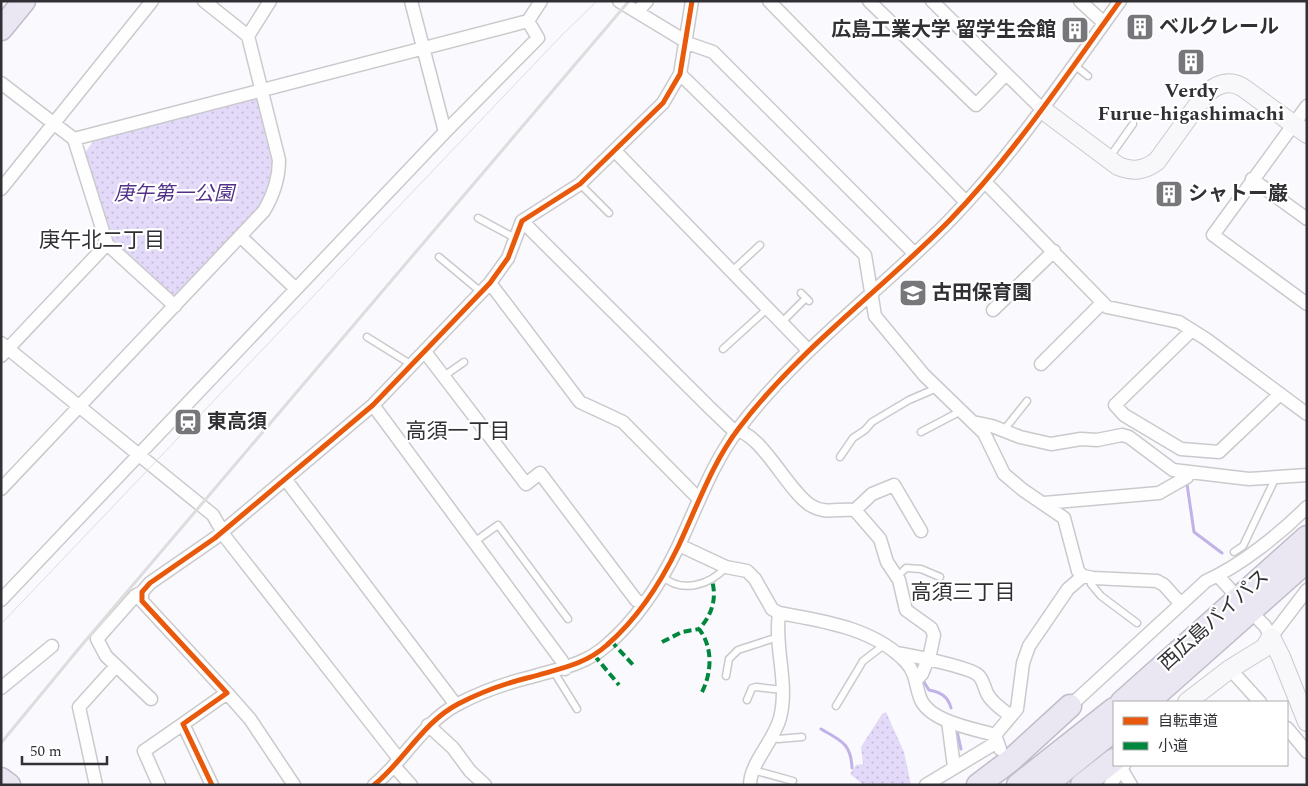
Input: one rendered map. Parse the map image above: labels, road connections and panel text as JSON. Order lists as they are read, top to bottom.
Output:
{
  "streets": {
    "highway": ["西広島バイパス"]
  },
  "districts": ["庚午北二丁目", "高須一丁目", "高須三丁目"],
  "parks": ["庚午第一公園"],
  "places": {
    "building": [
      "ベルクレール",
      "広島工業大学 留学生会館",
      "Verdy Furue-higashimachi",
      "シャトー巌"
    ],
    "school or university": ["古田保育園"],
    "station": ["東高須"]
  },
  "legend": ["自転車道", "小道"],
  "scale_bar": "50 m"
}
